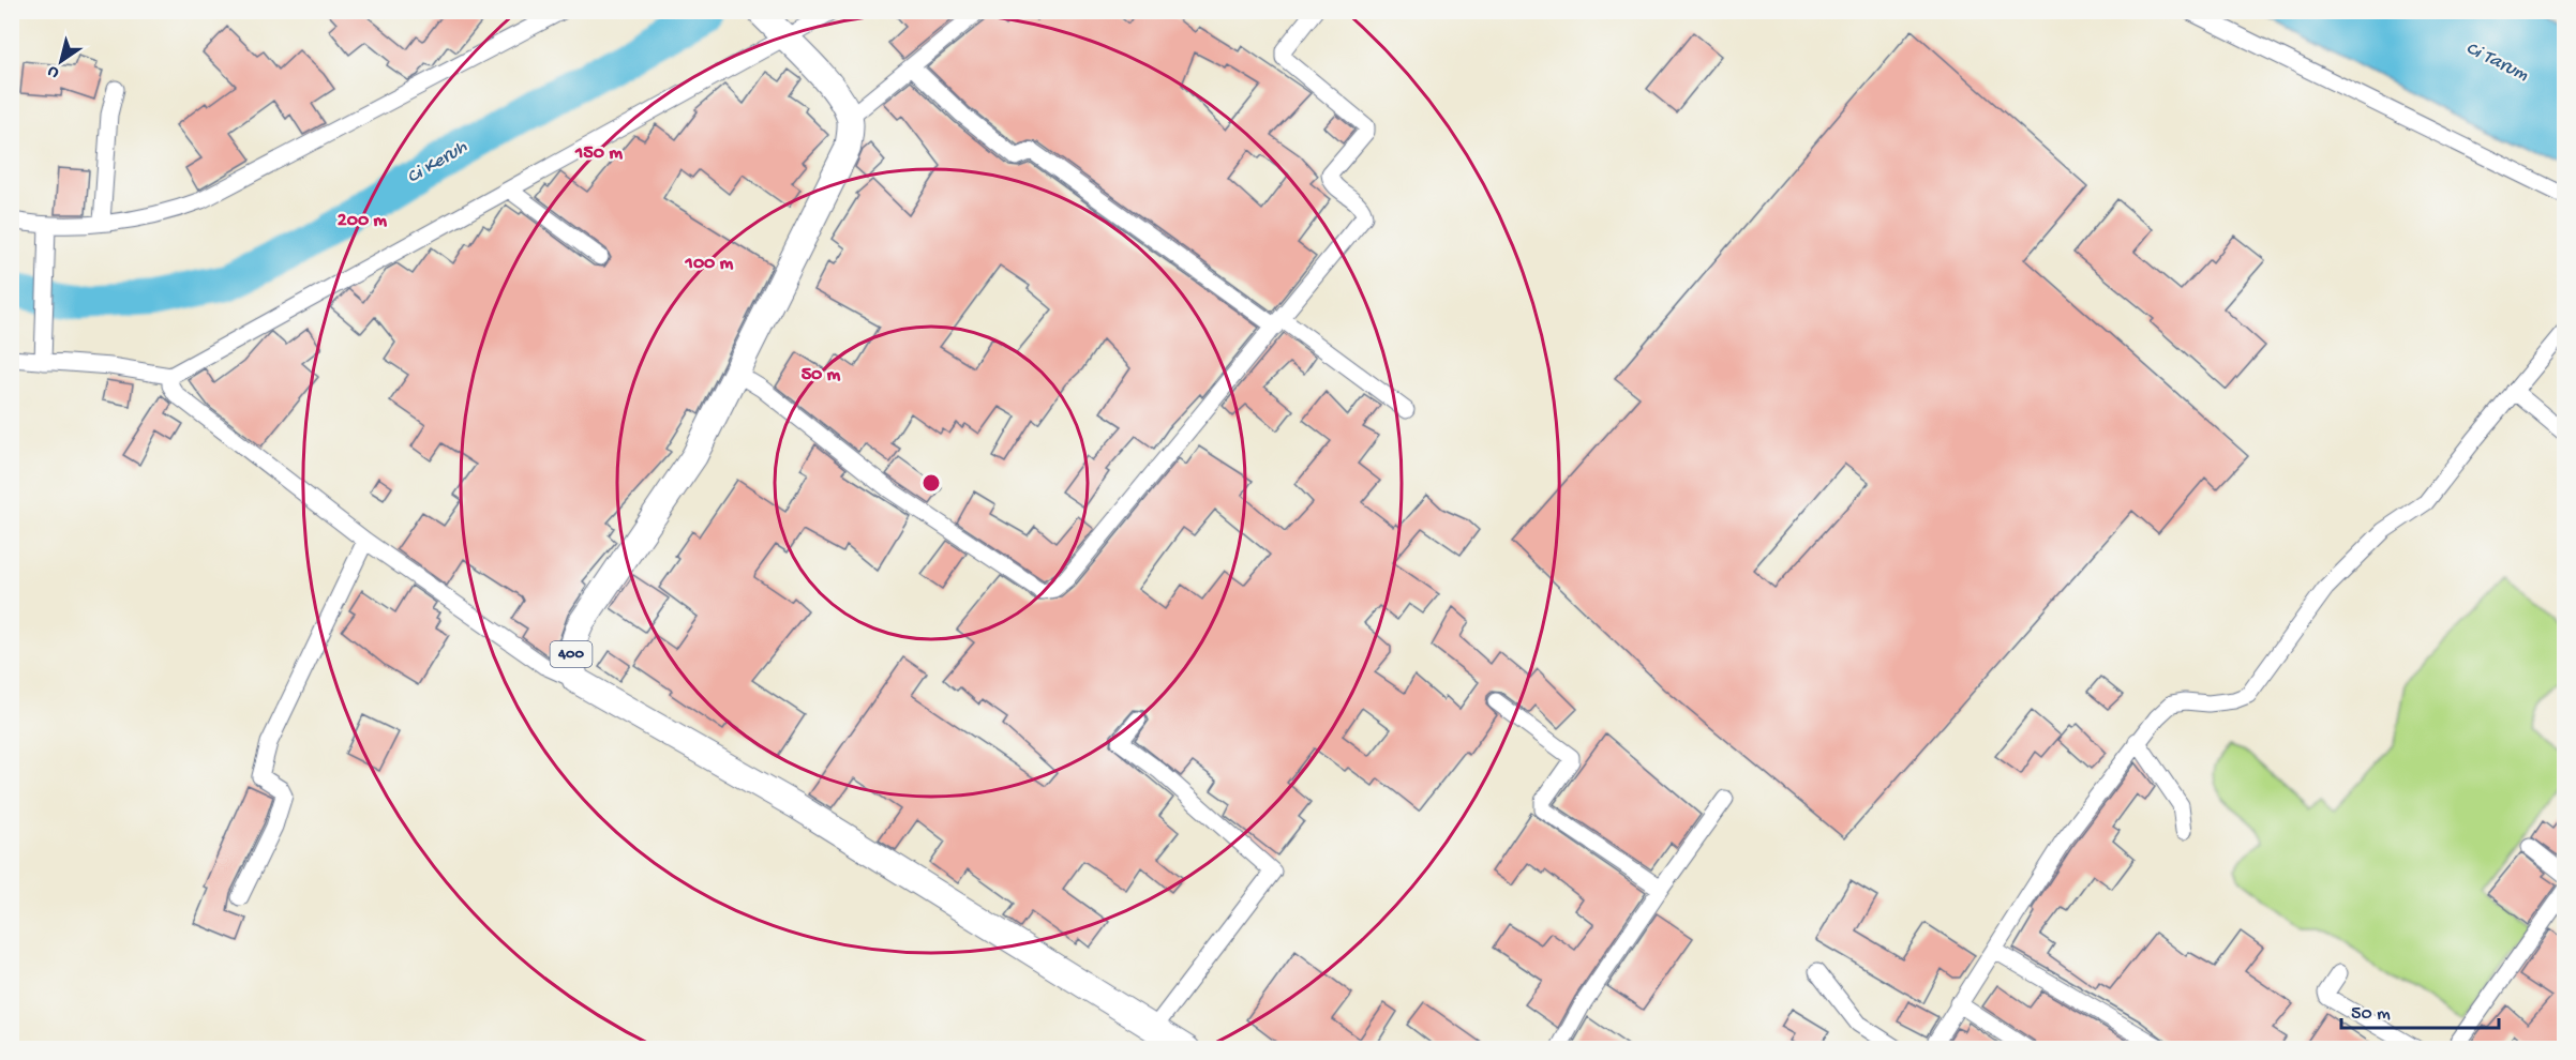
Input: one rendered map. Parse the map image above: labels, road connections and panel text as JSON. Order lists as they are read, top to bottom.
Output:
{
  "streets": {
    "main road": ["400"]
  },
  "water": ["Ci Tarum", "Ci Keruh"],
  "scale_bar": "50 m",
  "north": "bottom left",
  "rings": [
    "150 m",
    "200 m",
    "100 m",
    "50 m"
  ]
}
